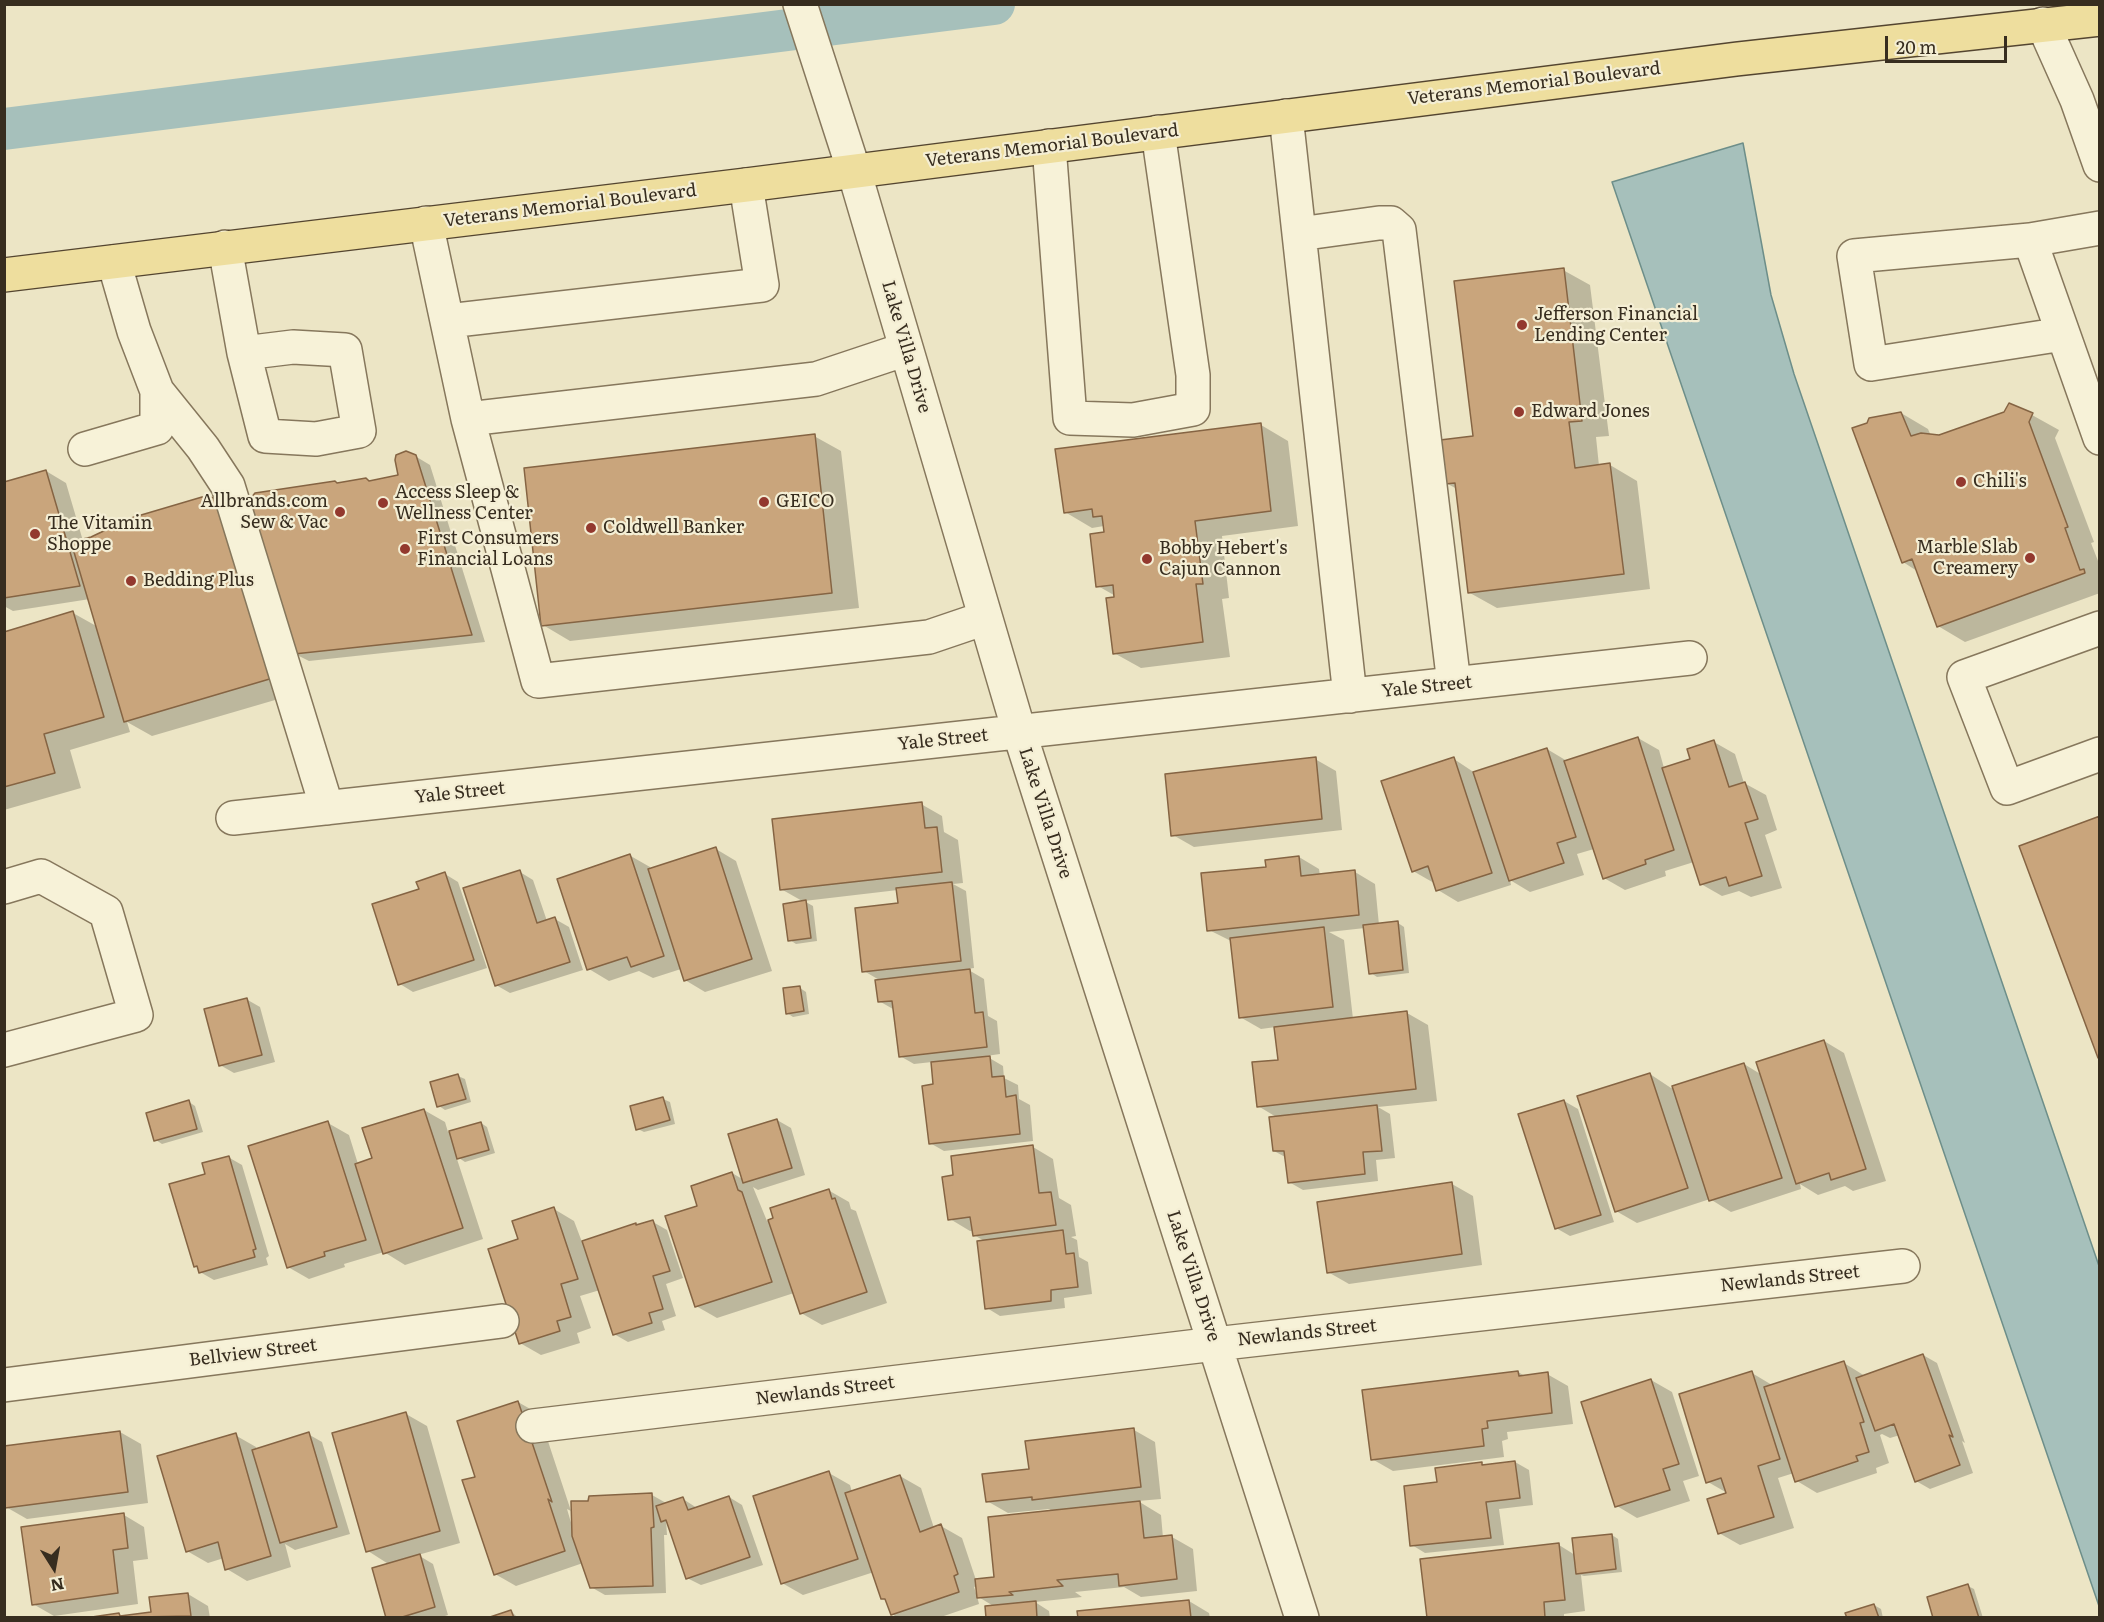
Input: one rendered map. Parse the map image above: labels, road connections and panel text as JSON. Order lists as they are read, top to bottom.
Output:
{
  "streets": {
    "main road": ["Veterans Memorial Boulevard"],
    "street": [
      "Lake Villa Drive",
      "Yale Street",
      "Newlands Street",
      "Bellview Street"
    ]
  },
  "crossings": [
    ["Veterans Memorial Boulevard", "Lake Villa Drive"],
    ["Lake Villa Drive", "Yale Street"],
    ["Lake Villa Drive", "Newlands Street"]
  ],
  "places": [
    "Jefferson Financial Lending Center",
    "Edward Jones",
    "Chili's",
    "GEICO",
    "Access Sleep & Wellness Center",
    "Allbrands.com Sew & Vac",
    "Coldwell Banker",
    "The Vitamin Shoppe",
    "First Consumers Financial Loans",
    "Marble Slab Creamery",
    "Bobby Hebert's Cajun Cannon",
    "Bedding Plus"
  ],
  "scale_bar": "20 m",
  "north": "bottom"
}
